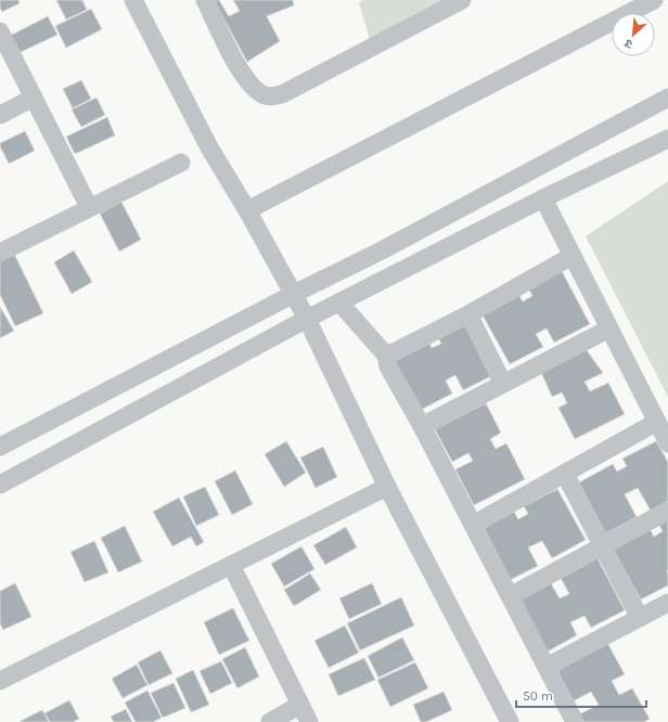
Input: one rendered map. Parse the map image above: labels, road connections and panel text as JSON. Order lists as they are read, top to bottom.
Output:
{
  "scale_bar": "50 m",
  "north": "bottom left"
}
